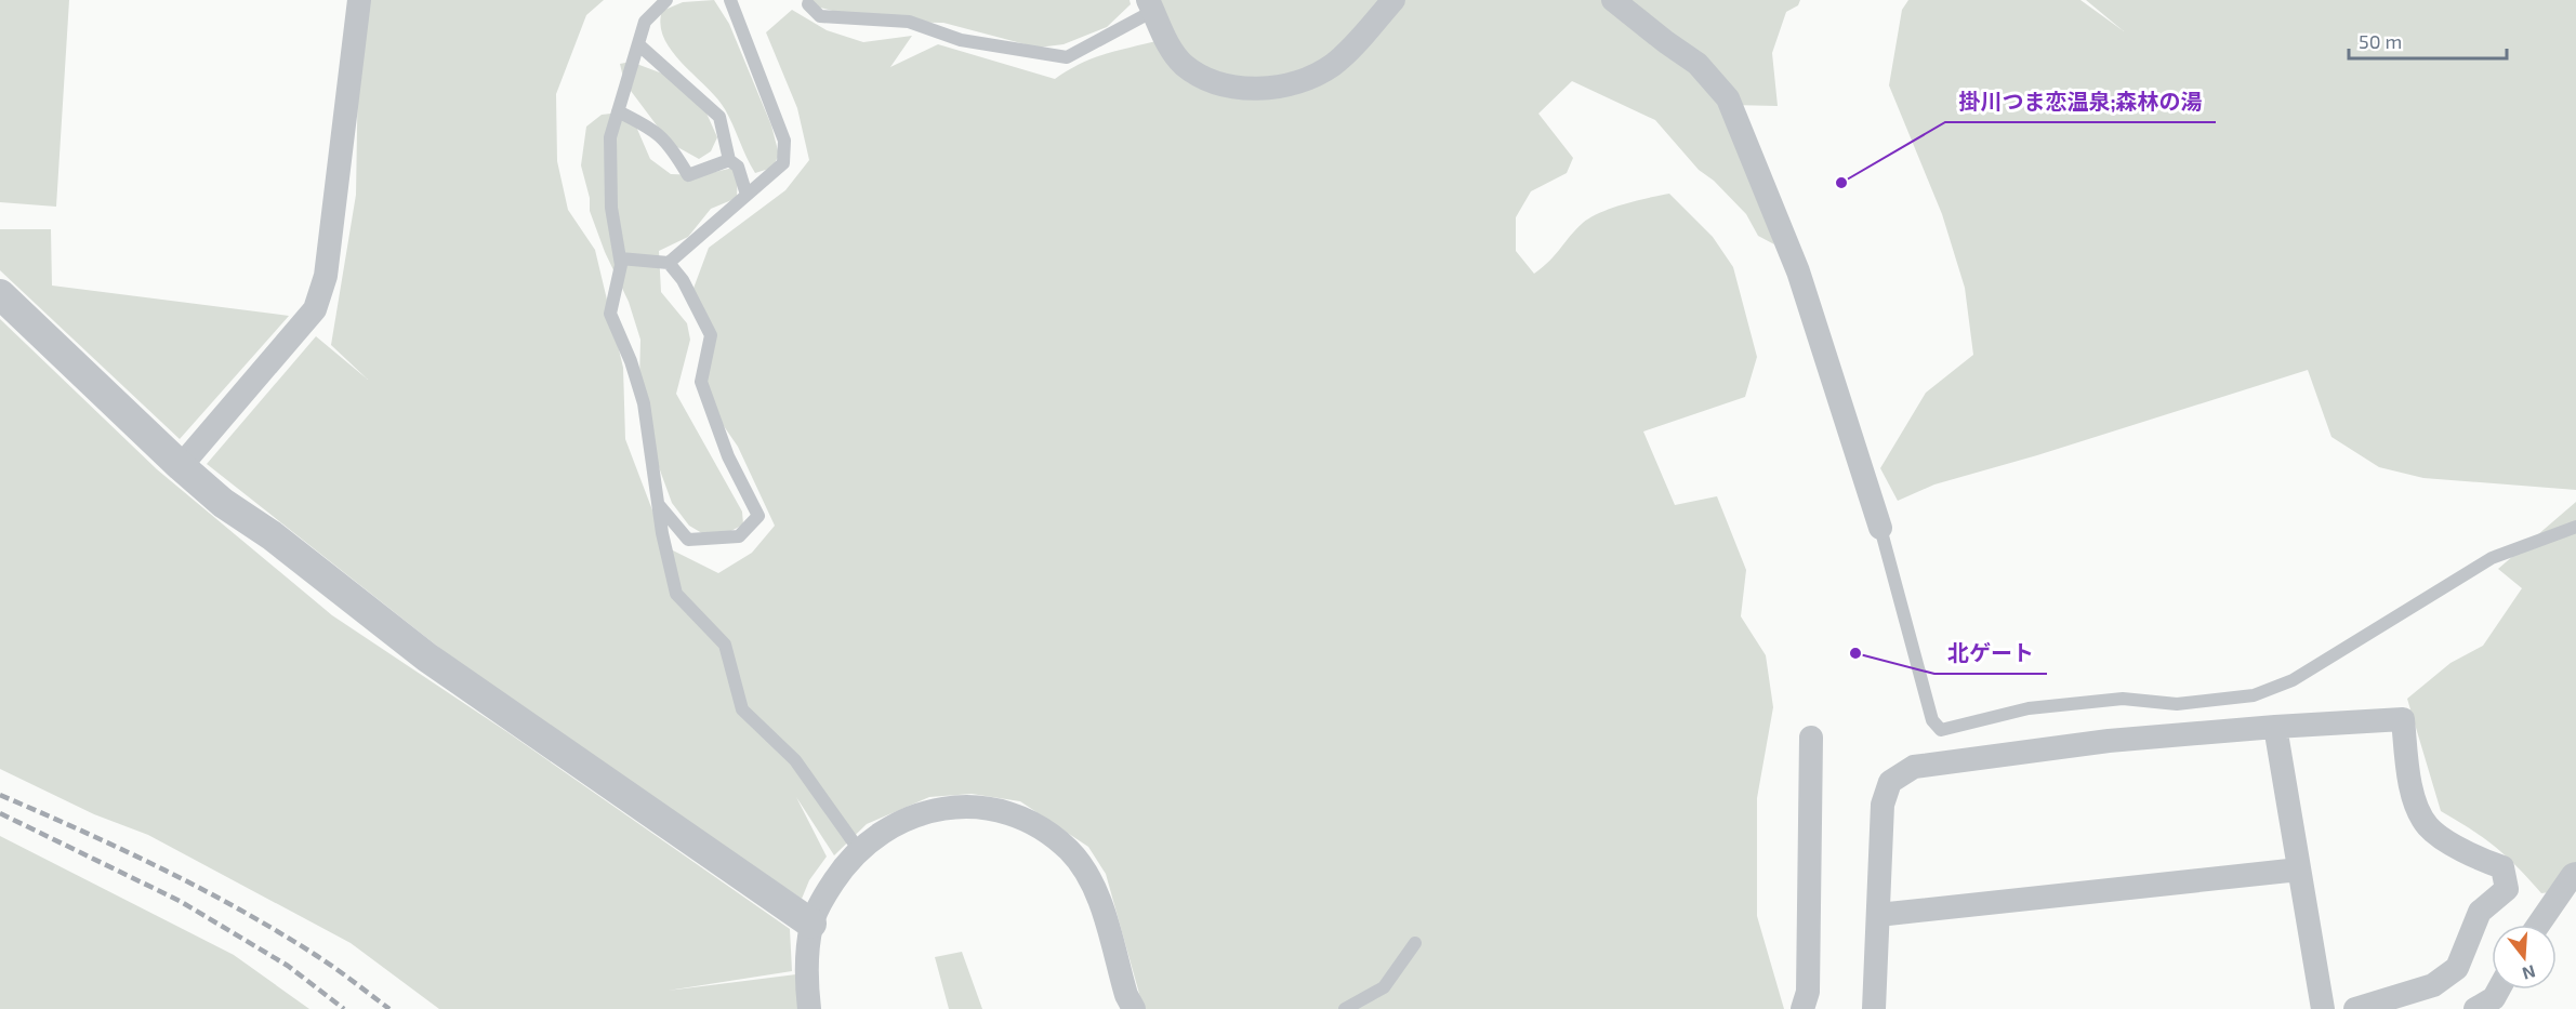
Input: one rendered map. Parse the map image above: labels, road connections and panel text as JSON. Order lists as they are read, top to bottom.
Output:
{
  "places": ["掛川つま恋温泉;森林の湯", "北ゲート"],
  "scale_bar": "50 m",
  "north": "bottom"
}
